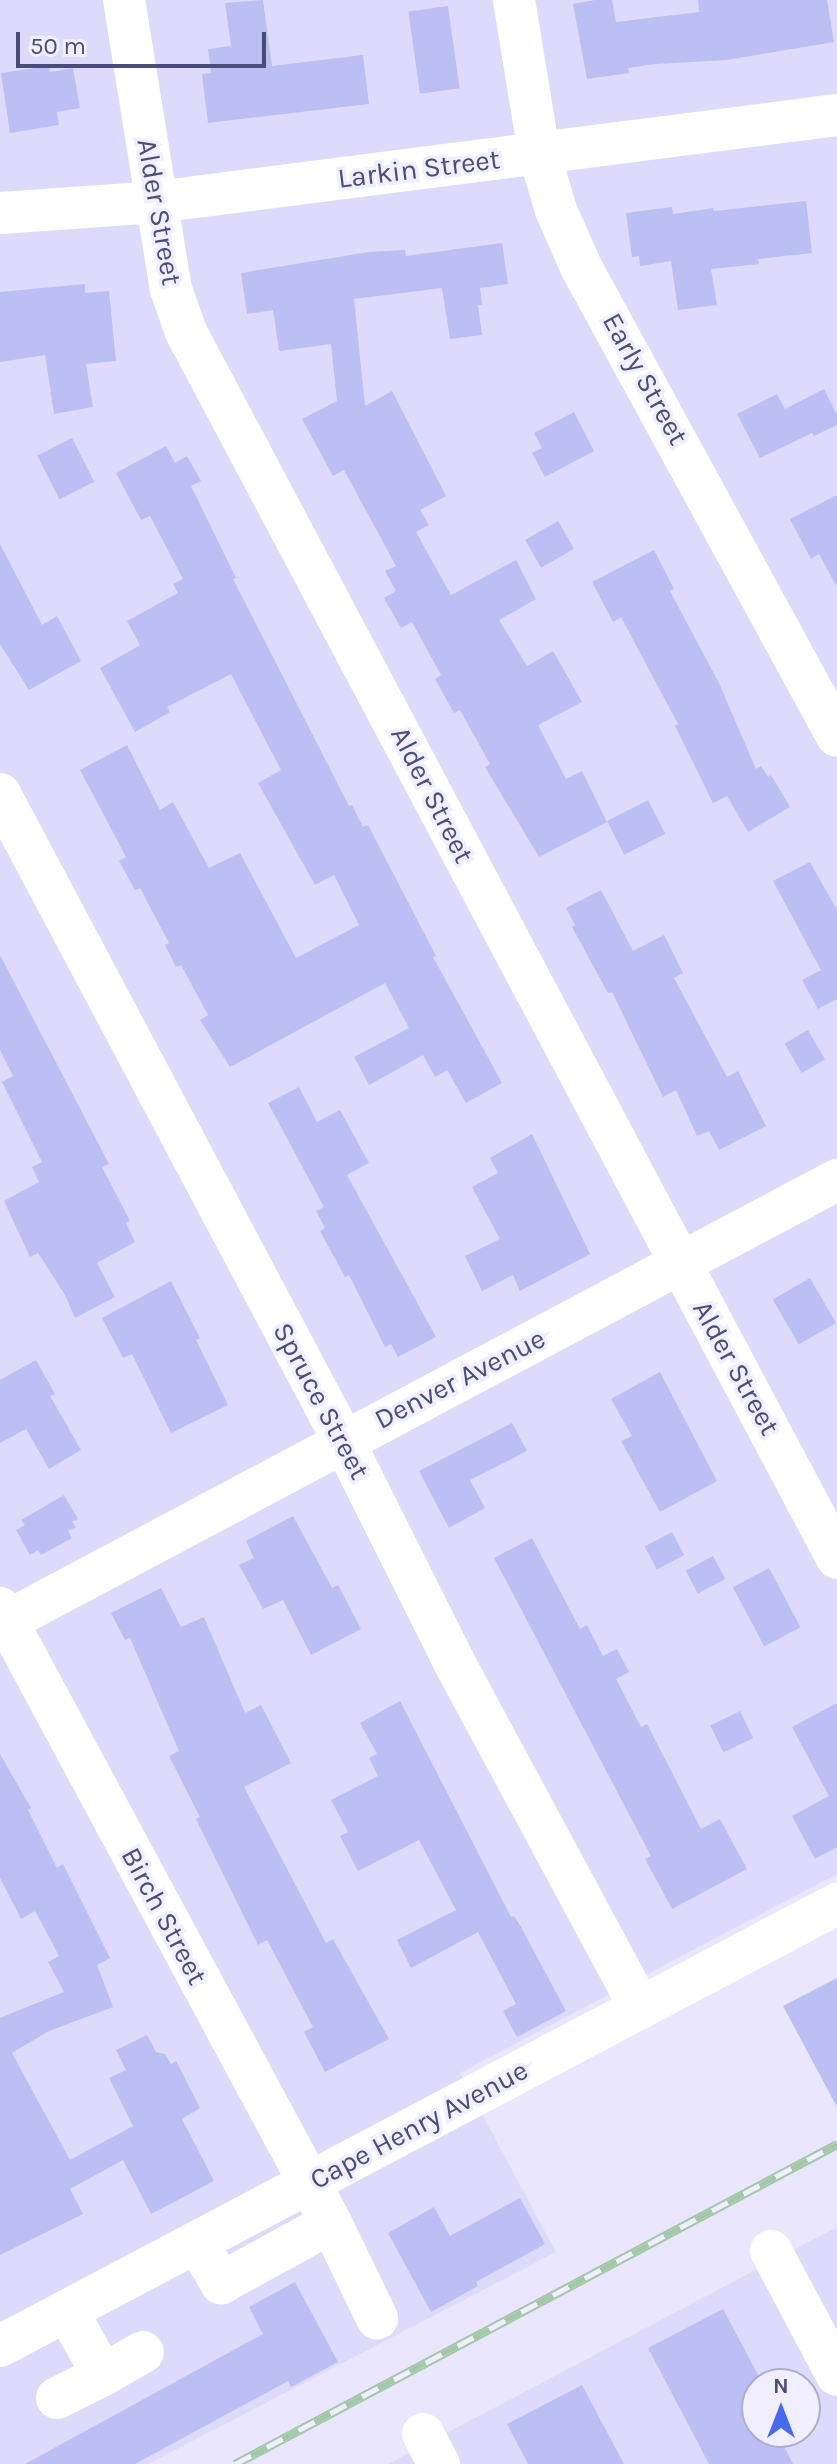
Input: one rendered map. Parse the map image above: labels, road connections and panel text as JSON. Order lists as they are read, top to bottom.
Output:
{
  "streets": {
    "street": [
      "Larkin Street",
      "Alder Street",
      "Early Street",
      "Denver Avenue",
      "Spruce Street",
      "Birch Street",
      "Cape Henry Avenue"
    ]
  },
  "crossings": [
    ["Larkin Street", "Alder Street"],
    ["Larkin Street", "Early Street"],
    ["Alder Street", "Denver Avenue"],
    ["Denver Avenue", "Spruce Street"],
    ["Denver Avenue", "Birch Street"],
    ["Spruce Street", "Cape Henry Avenue"],
    ["Birch Street", "Cape Henry Avenue"]
  ],
  "scale_bar": "50 m",
  "north": "top"
}
